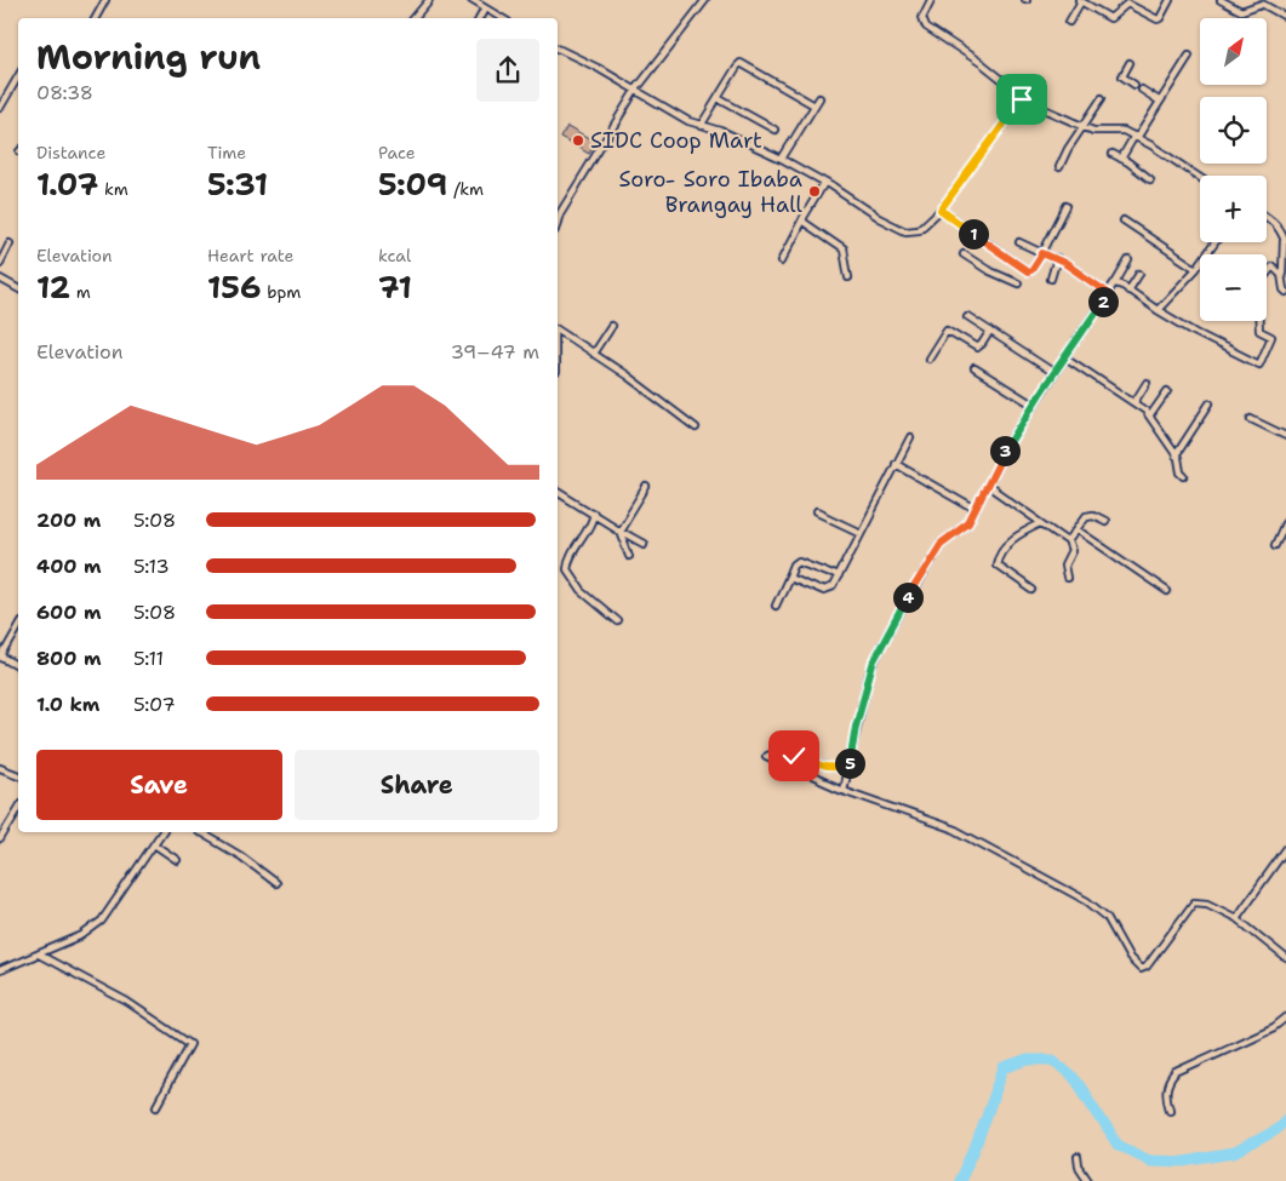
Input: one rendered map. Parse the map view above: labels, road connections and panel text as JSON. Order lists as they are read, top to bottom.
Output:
{
  "places": ["SIDC Coop Mart", "Soro- Soro Ibaba Brangay Hall"],
  "north": "top right",
  "page": {
    "map_buttons": ["+", "−"],
    "heading": ["Morning run", "08:38"],
    "stats": [
      ["Distance", "1.07 km"],
      ["Time", "5:31"],
      ["Pace", "5:09 /km"],
      ["Elevation", "12 m"],
      ["Heart rate", "156 bpm"],
      ["kcal", "71"]
    ],
    "pins": [
      "1",
      "2",
      "3",
      "4",
      "5"
    ],
    "chart": ["Elevation", "39–47 m"],
    "list": [
      {
        "name": "200 m",
        "note": "5:08"
      },
      {
        "name": "400 m",
        "note": "5:13"
      },
      {
        "name": "600 m",
        "note": "5:08"
      },
      {
        "name": "800 m",
        "note": "5:11"
      },
      {
        "name": "1.0 km",
        "note": "5:07"
      }
    ],
    "buttons": ["Save", "Share"]
  }
}
